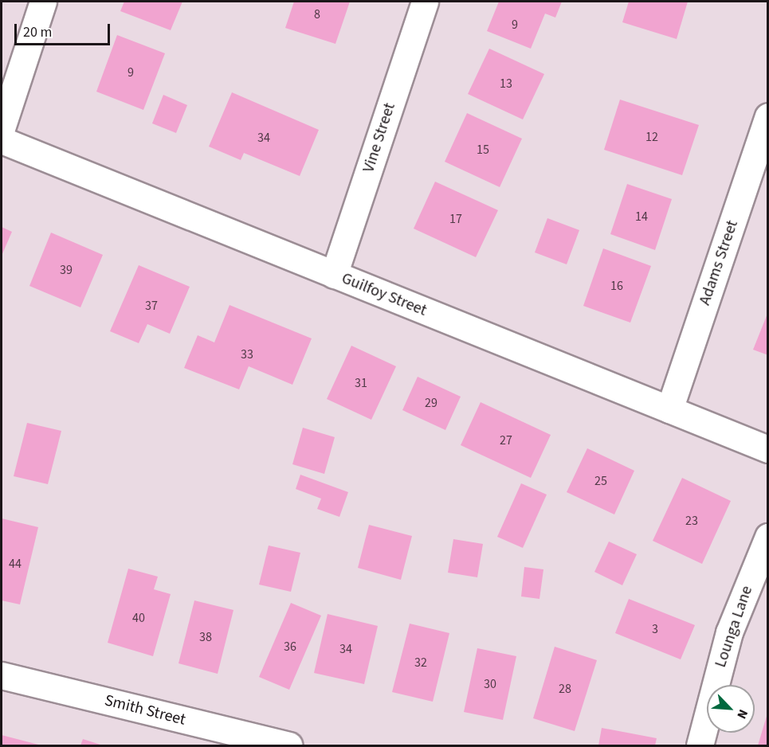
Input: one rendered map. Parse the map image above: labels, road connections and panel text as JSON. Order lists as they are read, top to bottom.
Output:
{
  "streets": {
    "street": [
      "Vine Street",
      "Adams Street",
      "Guilfoy Street",
      "Lounga Lane",
      "Smith Street"
    ]
  },
  "crossings": [
    ["Vine Street", "Guilfoy Street"],
    ["Adams Street", "Guilfoy Street"]
  ],
  "house_numbers": [
    "8",
    "9",
    "9",
    "13",
    "12",
    "34",
    "15",
    "14",
    "17",
    "39",
    "16",
    "37",
    "33",
    "31",
    "29",
    "27",
    "25",
    "23",
    "44",
    "40",
    "3",
    "38",
    "36",
    "34",
    "32",
    "30",
    "28"
  ],
  "scale_bar": "20 m",
  "north": "bottom right"
}
